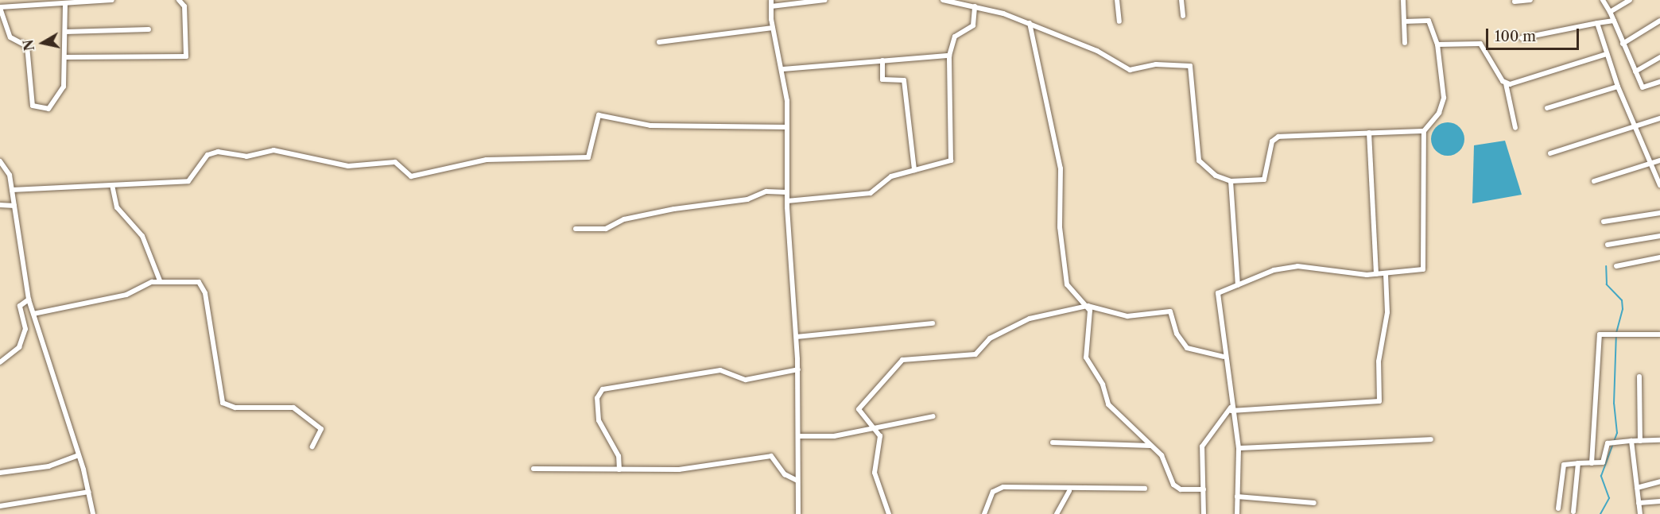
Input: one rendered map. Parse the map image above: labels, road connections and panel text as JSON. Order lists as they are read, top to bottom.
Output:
{
  "scale_bar": "100 m",
  "north": "left"
}
